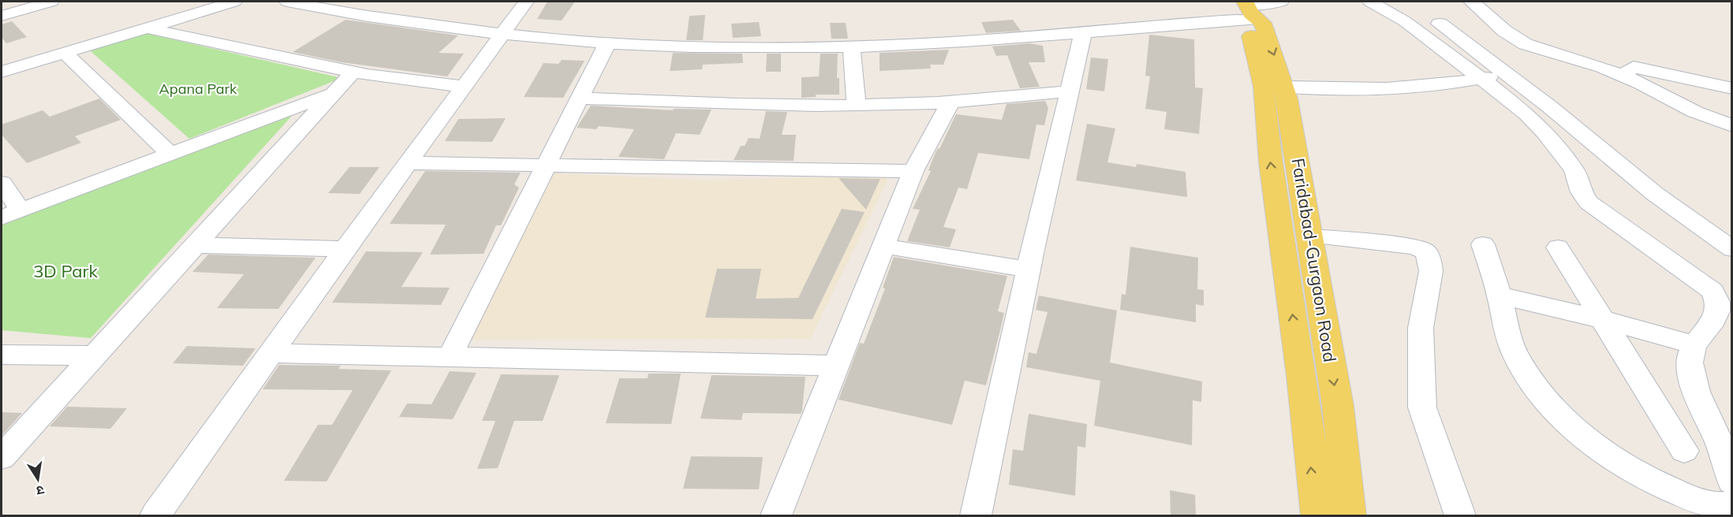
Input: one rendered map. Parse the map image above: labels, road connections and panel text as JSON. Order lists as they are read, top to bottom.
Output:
{
  "streets": {
    "main road": ["Faridabad-Gurgaon Road"]
  },
  "parks": ["Apana Park", "3D Park"],
  "north": "bottom"
}
